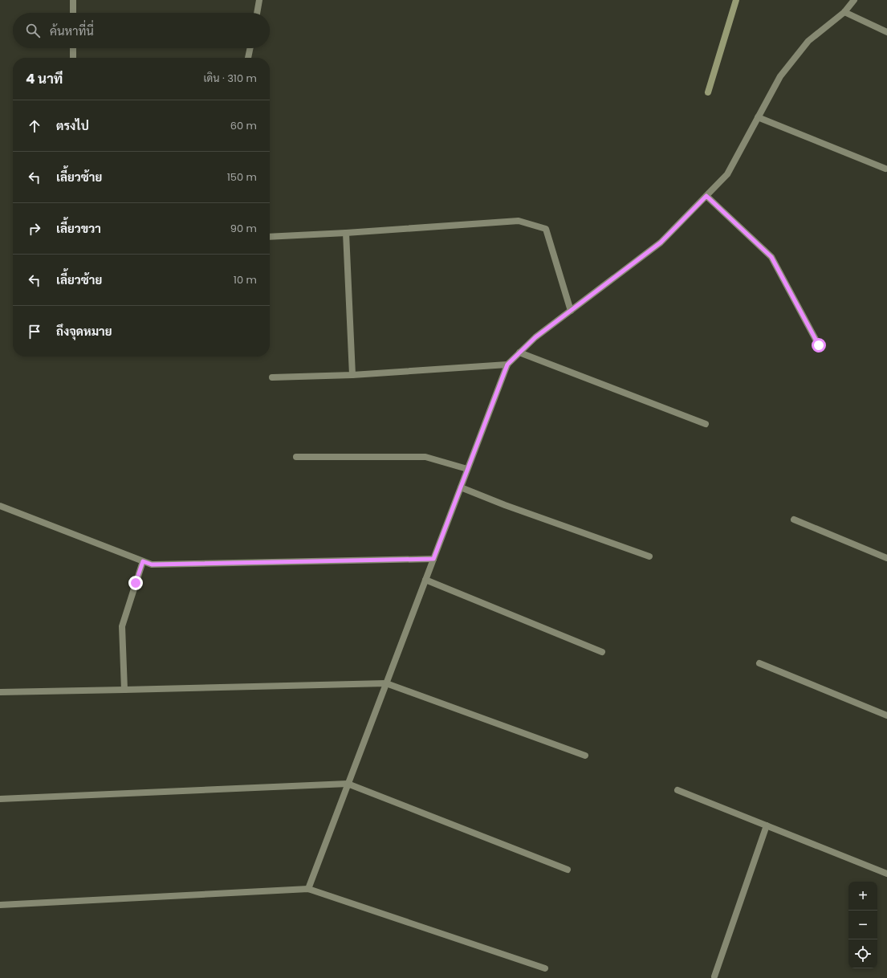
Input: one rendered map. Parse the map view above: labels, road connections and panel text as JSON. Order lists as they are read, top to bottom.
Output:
{
  "page": {
    "search": "ค้นหาที่นี่",
    "heading": ["4 นาที", "เดิน · 310 m"],
    "list": [
      ["ตรงไป", "60 m"],
      ["เลี้ยวซ้าย", "150 m"],
      ["เลี้ยวขวา", "90 m"],
      ["เลี้ยวซ้าย", "10 m"],
      "ถึงจุดหมาย"
    ],
    "map_buttons": ["+", "−"]
  }
}
